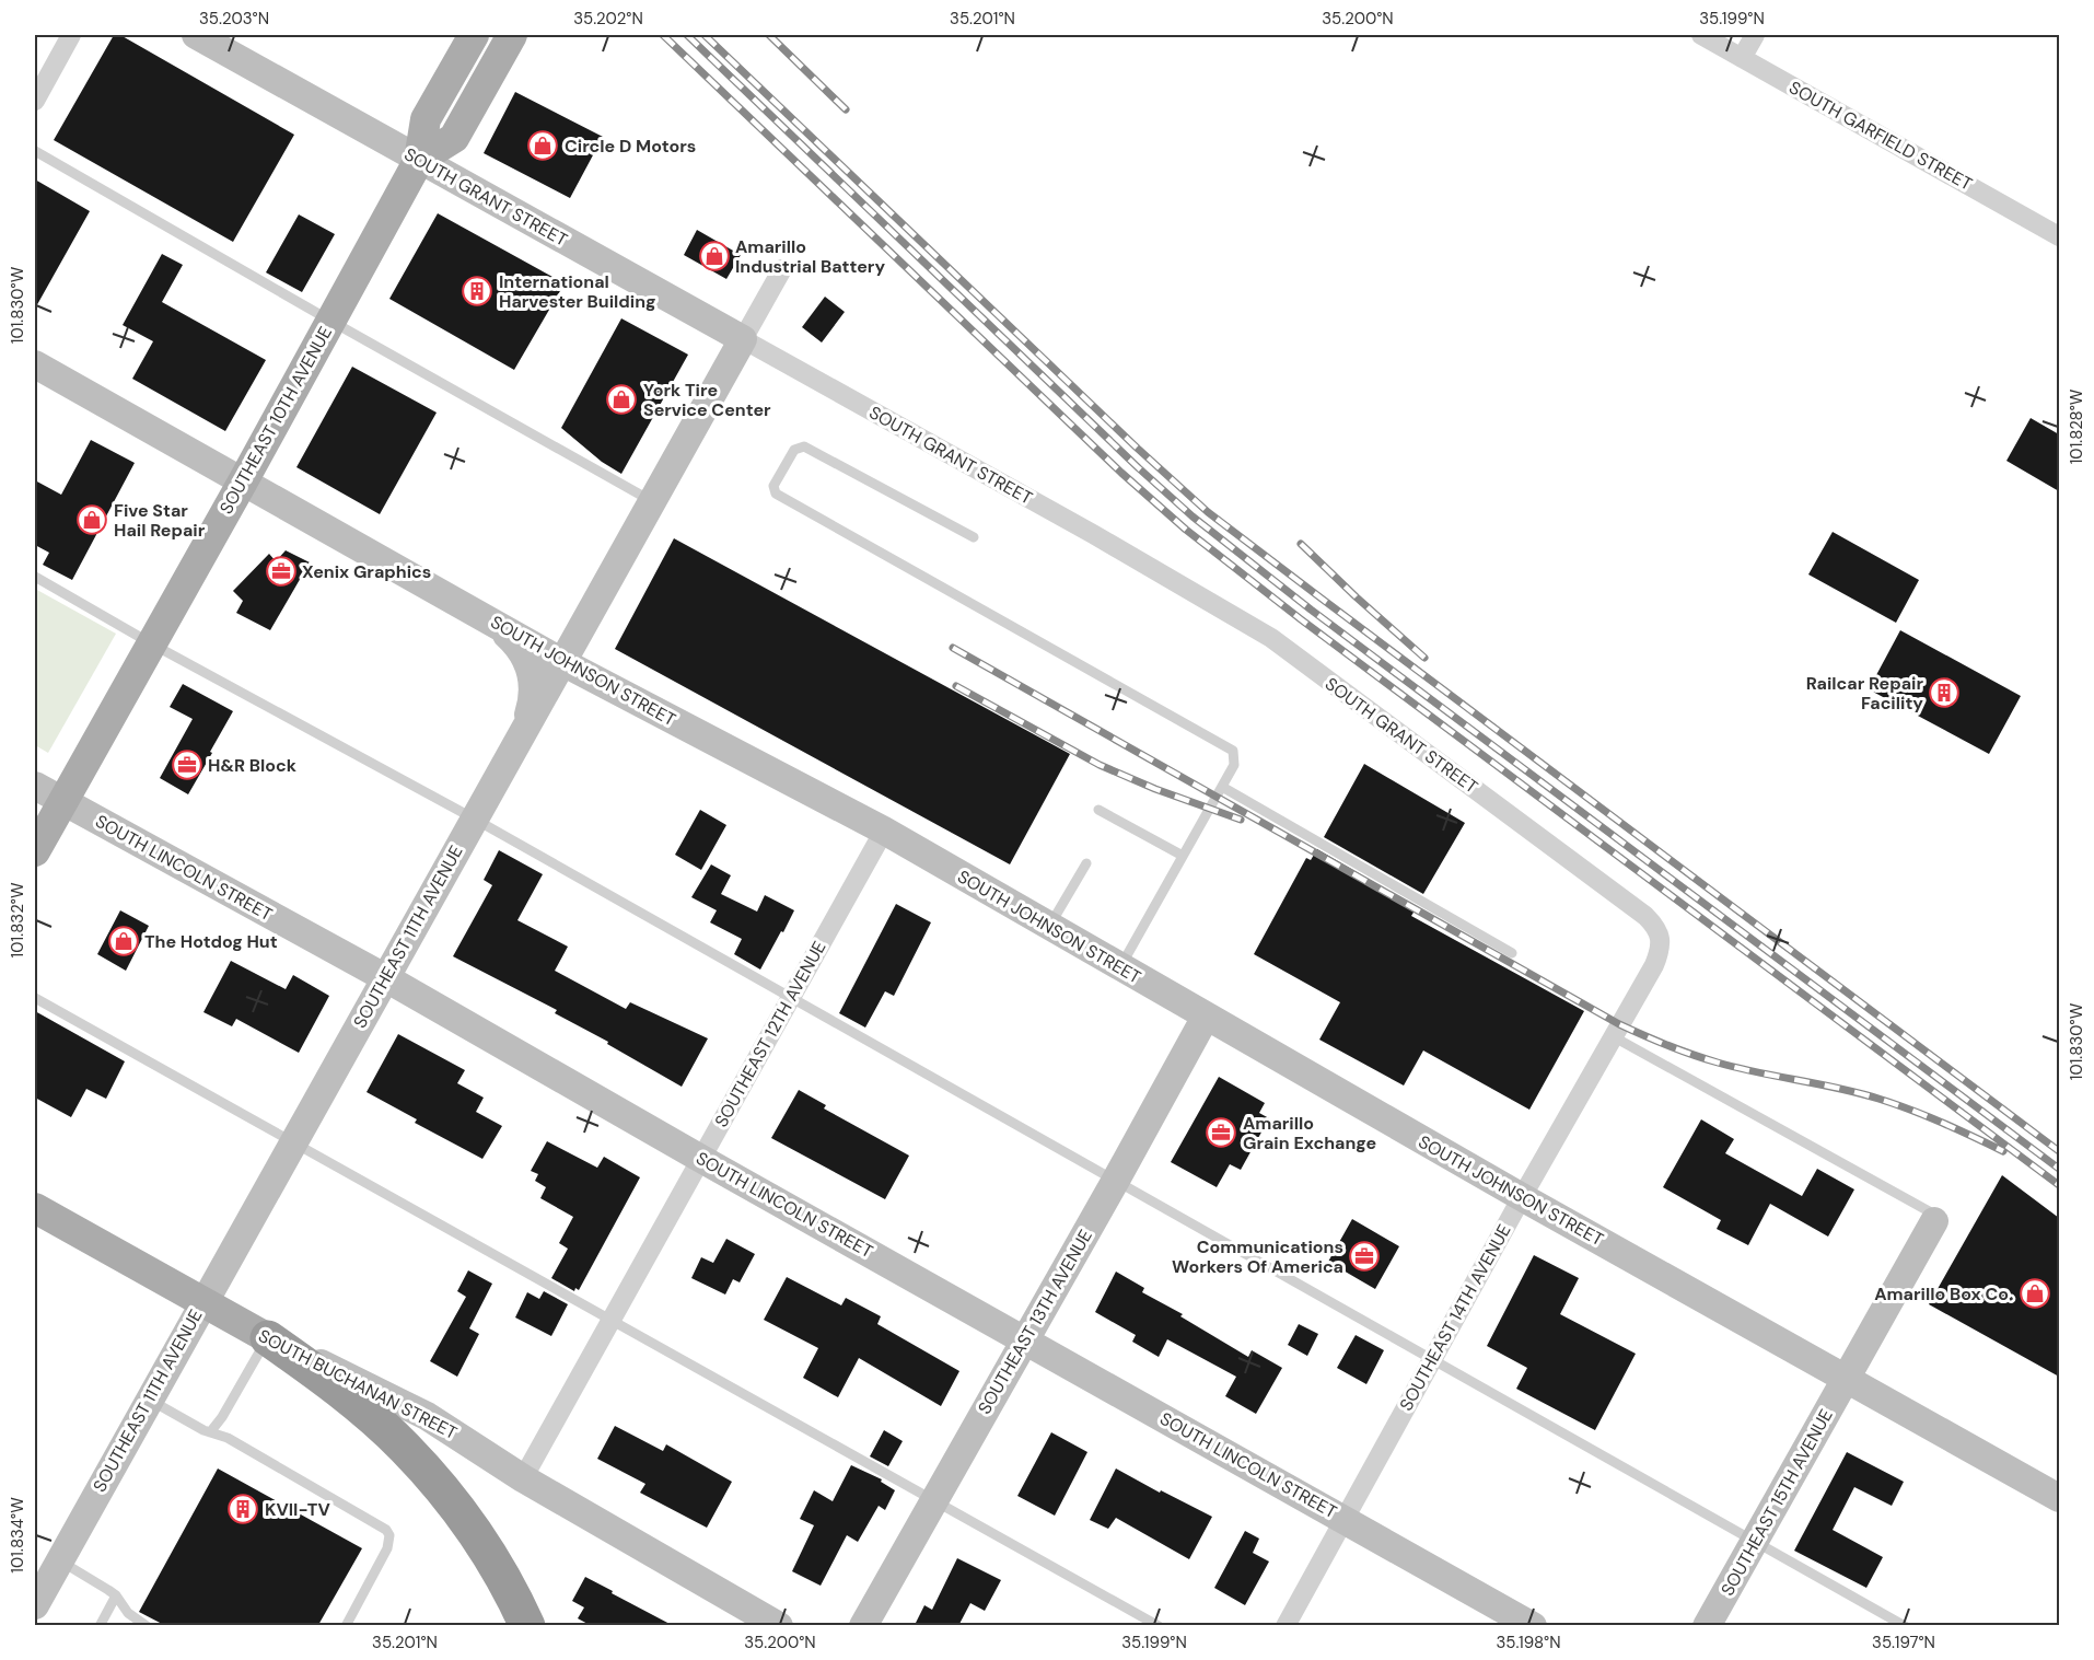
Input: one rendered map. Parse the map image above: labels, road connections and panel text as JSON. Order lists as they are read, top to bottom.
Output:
{
  "streets": {
    "main road": [
      "SOUTH GRANT STREET",
      "SOUTHEAST 10TH AVENUE",
      "SOUTH JOHNSON STREET",
      "SOUTH LINCOLN STREET",
      "SOUTHEAST 11TH AVENUE",
      "SOUTHEAST 13TH AVENUE",
      "SOUTH BUCHANAN STREET",
      "SOUTHEAST 15TH AVENUE"
    ],
    "street": ["SOUTH GARFIELD STREET", "SOUTHEAST 12TH AVENUE", "SOUTHEAST 14TH AVENUE"]
  },
  "crossings": [
    ["SOUTH GRANT STREET", "SOUTHEAST 10TH AVENUE"],
    ["SOUTH GRANT STREET", "SOUTHEAST 11TH AVENUE"],
    ["SOUTH GRANT STREET", "SOUTHEAST 14TH AVENUE"],
    ["SOUTHEAST 10TH AVENUE", "SOUTH JOHNSON STREET"],
    ["SOUTHEAST 10TH AVENUE", "SOUTH LINCOLN STREET"],
    ["SOUTH JOHNSON STREET", "SOUTHEAST 11TH AVENUE"],
    ["SOUTH JOHNSON STREET", "SOUTHEAST 12TH AVENUE"],
    ["SOUTH JOHNSON STREET", "SOUTHEAST 14TH AVENUE"],
    ["SOUTH JOHNSON STREET", "SOUTHEAST 13TH AVENUE"],
    ["SOUTH JOHNSON STREET", "SOUTHEAST 15TH AVENUE"],
    ["SOUTH LINCOLN STREET", "SOUTHEAST 11TH AVENUE"],
    ["SOUTH LINCOLN STREET", "SOUTHEAST 12TH AVENUE"],
    ["SOUTH LINCOLN STREET", "SOUTHEAST 14TH AVENUE"],
    ["SOUTH LINCOLN STREET", "SOUTHEAST 13TH AVENUE"],
    ["SOUTHEAST 11TH AVENUE", "SOUTH BUCHANAN STREET"],
    ["SOUTHEAST 12TH AVENUE", "SOUTH BUCHANAN STREET"]
  ],
  "places": {
    "shop": [
      "Circle D Motors",
      "Amarillo Industrial Battery",
      "York Tire Service Center",
      "Five Star Hail Repair",
      "The Hotdog Hut",
      "Amarillo Box Co."
    ],
    "building": ["International Harvester Building", "Railcar Repair Facility", "KVII-TV"],
    "office": [
      "Xenix Graphics",
      "H&R Block",
      "Amarillo Grain Exchange",
      "Communications Workers Of America"
    ]
  },
  "coordinates": [
    "35.203°N",
    "35.202°N",
    "35.201°N",
    "35.200°N",
    "35.199°N",
    "101.830°W",
    "101.828°W",
    "101.832°W",
    "101.834°W",
    "35.198°N",
    "35.197°N"
  ]
}
